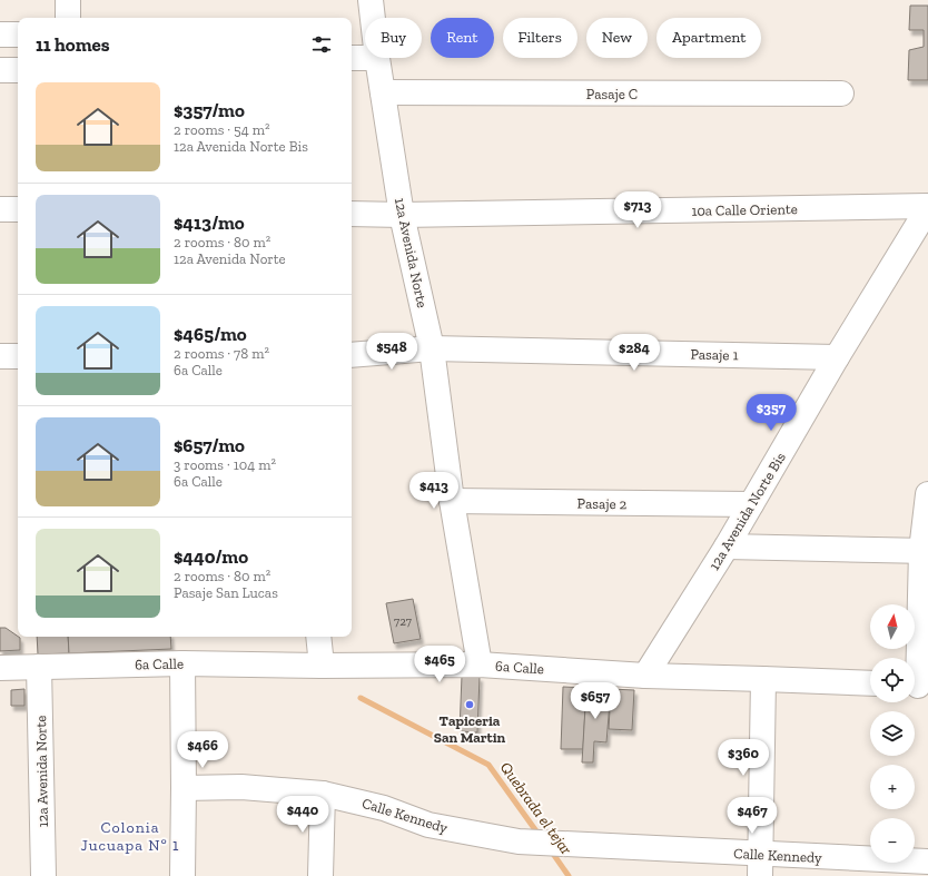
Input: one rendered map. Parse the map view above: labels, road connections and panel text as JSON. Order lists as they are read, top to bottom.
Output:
{
  "streets": {
    "street": [
      "Pasaje C",
      "10a Calle Oriente",
      "12a Avenida Norte",
      "Pasaje 1",
      "Pasaje 2",
      "12a Avenida Norte Bis",
      "6a Calle",
      "Calle Kennedy"
    ]
  },
  "crossings": [
    ["Pasaje C", "12a Avenida Norte"],
    ["10a Calle Oriente", "12a Avenida Norte"],
    ["10a Calle Oriente", "12a Avenida Norte Bis"],
    ["12a Avenida Norte", "Pasaje 1"],
    ["12a Avenida Norte", "Pasaje 2"],
    ["12a Avenida Norte", "6a Calle"],
    ["Pasaje 1", "12a Avenida Norte Bis"],
    ["Pasaje 2", "12a Avenida Norte Bis"],
    ["12a Avenida Norte Bis", "6a Calle"]
  ],
  "districts": ["Colonia Jucuapa Nº 1"],
  "water": ["Quebrada el tejar"],
  "places": ["Tapiceria San Martin"],
  "house_numbers": ["727"],
  "north": "top",
  "page": {
    "chip": [
      "Buy",
      "Rent",
      "Filters",
      "New",
      "Apartment"
    ],
    "heading": "11 homes",
    "list": [
      {
        "name": "$357/mo",
        "note": "2 rooms · 54 m² · 12a Avenida Norte Bis"
      },
      {
        "name": "$413/mo",
        "note": "2 rooms · 80 m² · 12a Avenida Norte"
      },
      {
        "name": "$465/mo",
        "note": "2 rooms · 78 m² · 6a Calle"
      },
      {
        "name": "$657/mo",
        "note": "3 rooms · 104 m² · 6a Calle"
      },
      {
        "name": "$440/mo",
        "note": "2 rooms · 80 m² · Pasaje San Lucas"
      }
    ],
    "price": [
      "$713",
      "$548",
      "$284",
      "$357",
      "$413",
      "$465",
      "$657",
      "$466",
      "$360",
      "$440",
      "$467"
    ],
    "map_buttons": ["+", "−"]
  }
}
